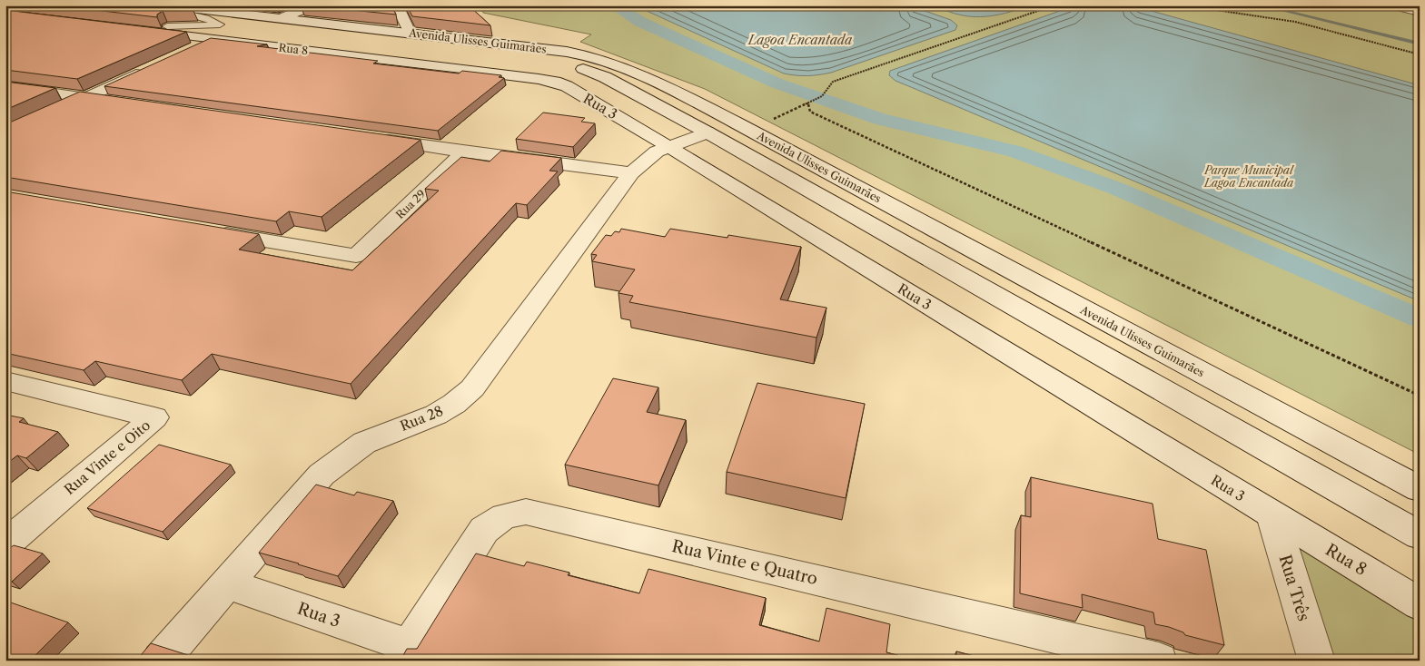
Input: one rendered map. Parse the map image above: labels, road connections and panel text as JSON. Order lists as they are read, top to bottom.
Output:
{
  "streets": {
    "main road": [
      "Avenida Ulisses Guimarães",
      "Rua 8",
      "Rua 3",
      "Rua 29",
      "Rua 28",
      "Rua Vinte e Oito",
      "Rua Vinte e Quatro",
      "Rua Três"
    ]
  },
  "crossings": [
    ["Avenida Ulisses Guimarães", "Rua 28"],
    ["Rua 8", "Rua 3"],
    ["Rua 8", "Rua Três"],
    ["Rua 3", "Rua 28"],
    ["Rua 3", "Rua Vinte e Quatro"],
    ["Rua 3", "Rua Três"]
  ],
  "water": ["Lagoa Encantada"],
  "parks": ["Parque Municipal Lagoa Encantada"]
}
